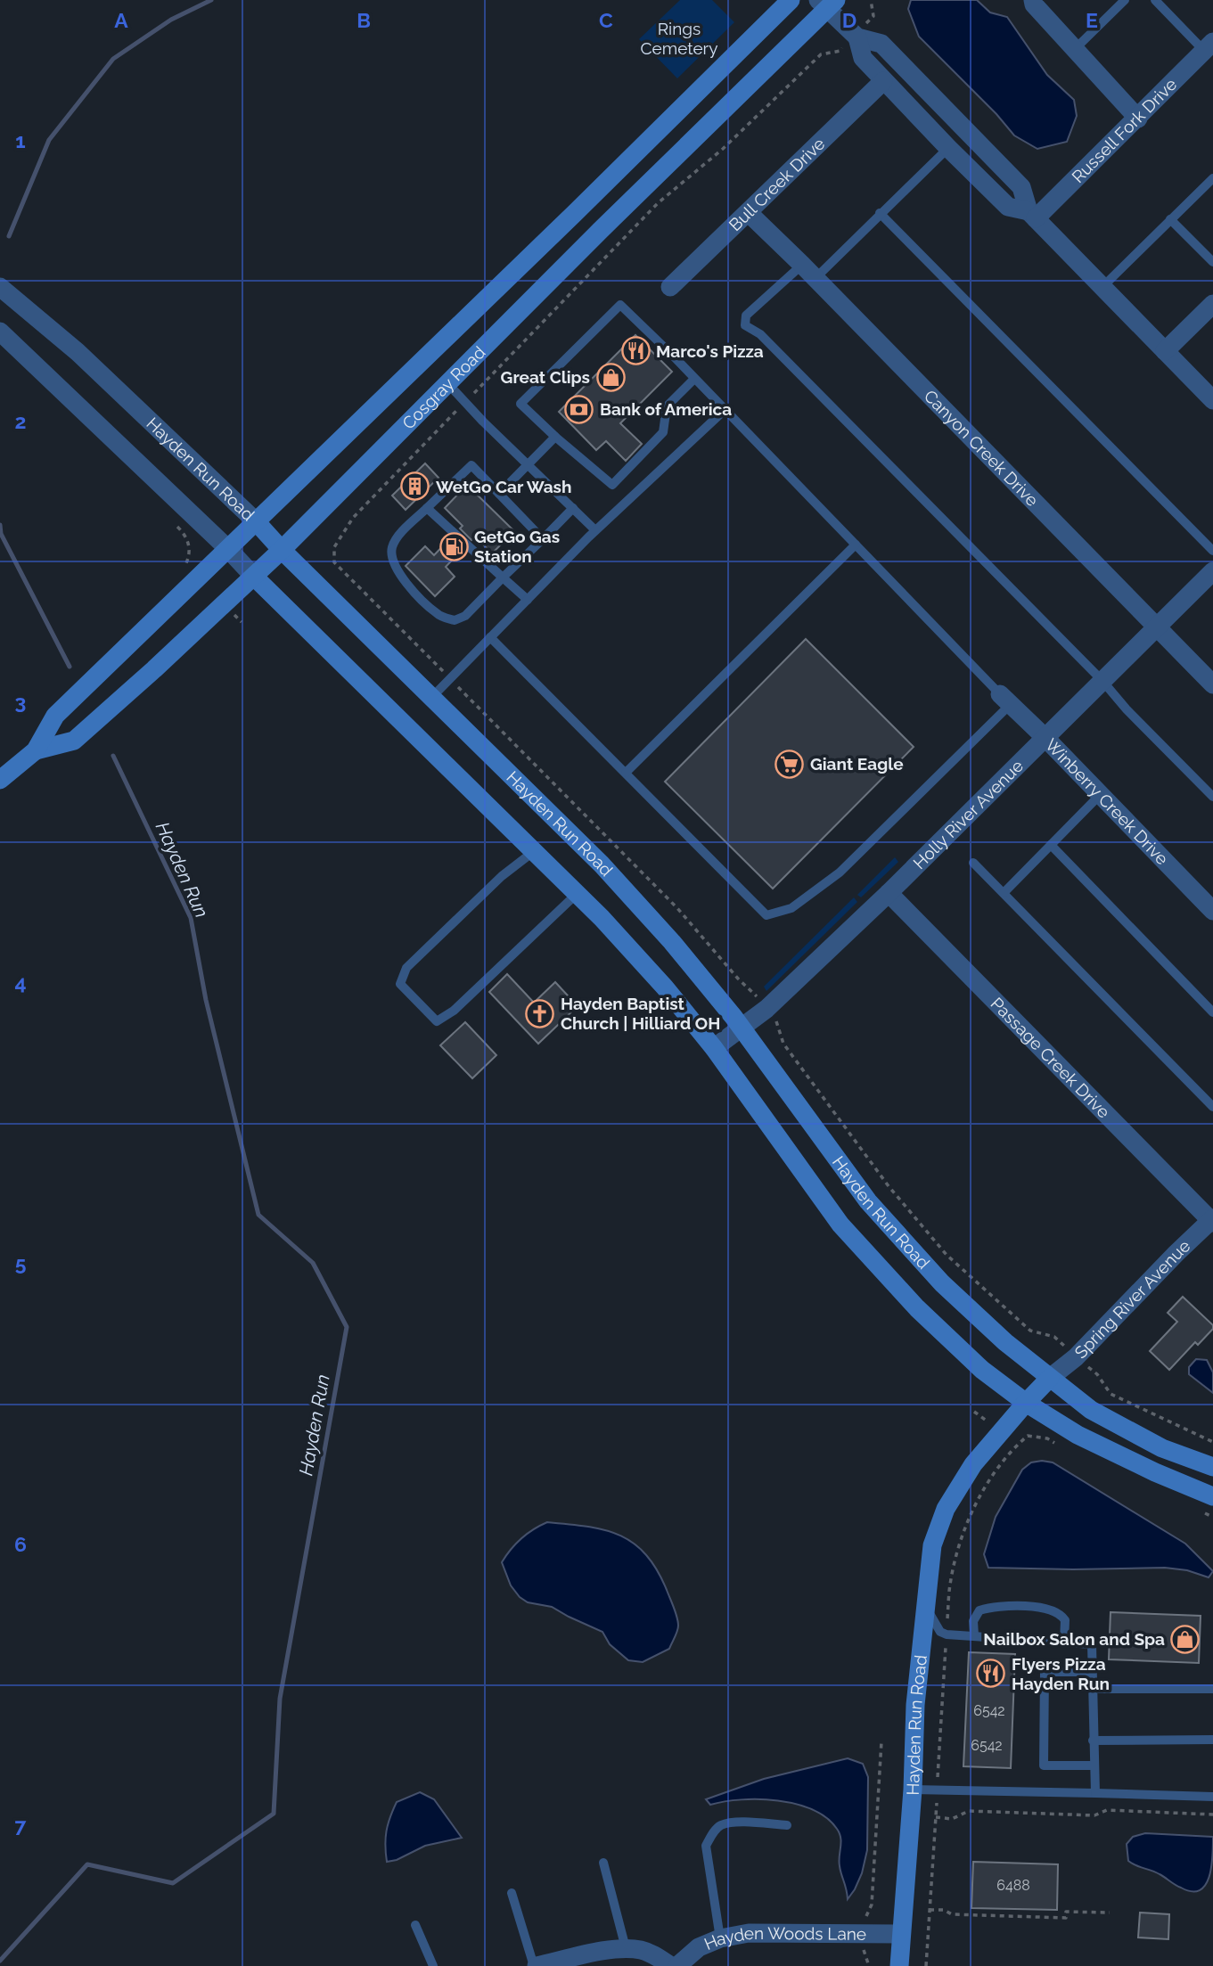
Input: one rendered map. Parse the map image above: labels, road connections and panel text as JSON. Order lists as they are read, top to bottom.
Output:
{
  "streets": {
    "main road": ["Cosgray Road", "Hayden Run Road"],
    "street": [
      "Russell Fork Drive",
      "Bull Creek Drive",
      "Canyon Creek Drive",
      "Winberry Creek Drive",
      "Holly River Avenue",
      "Passage Creek Drive",
      "Spring River Avenue",
      "Hayden Woods Lane"
    ]
  },
  "crossings": [
    ["Bull Creek Drive", "Canyon Creek Drive"],
    ["Cosgray Road", "Hayden Run Road"],
    ["Canyon Creek Drive", "Holly River Avenue"],
    ["Hayden Run Road", "Holly River Avenue"],
    ["Hayden Run Road", "Spring River Avenue"],
    ["Hayden Run Road", "Hayden Woods Lane"],
    ["Winberry Creek Drive", "Holly River Avenue"],
    ["Holly River Avenue", "Passage Creek Drive"],
    ["Passage Creek Drive", "Spring River Avenue"]
  ],
  "water": ["Hayden Run"],
  "parks": ["Rings Cemetery"],
  "places": {
    "restaurant": ["Marco's Pizza", "Flyers Pizza Hayden Run"],
    "shop": ["Great Clips", "Nailbox Salon and Spa"],
    "bank": ["Bank of America"],
    "building": ["WetGo Car Wash"],
    "fuel station": ["GetGo Gas Station"],
    "supermarket": ["Giant Eagle"],
    "church": ["Hayden Baptist Church | Hilliard OH"]
  },
  "house_numbers": ["6542", "6542", "6488"],
  "grid": {
    "columns": [
      "A",
      "B",
      "C",
      "D",
      "E"
    ],
    "rows": [
      "1",
      "2",
      "3",
      "4",
      "5",
      "6",
      "7"
    ]
  }
}
